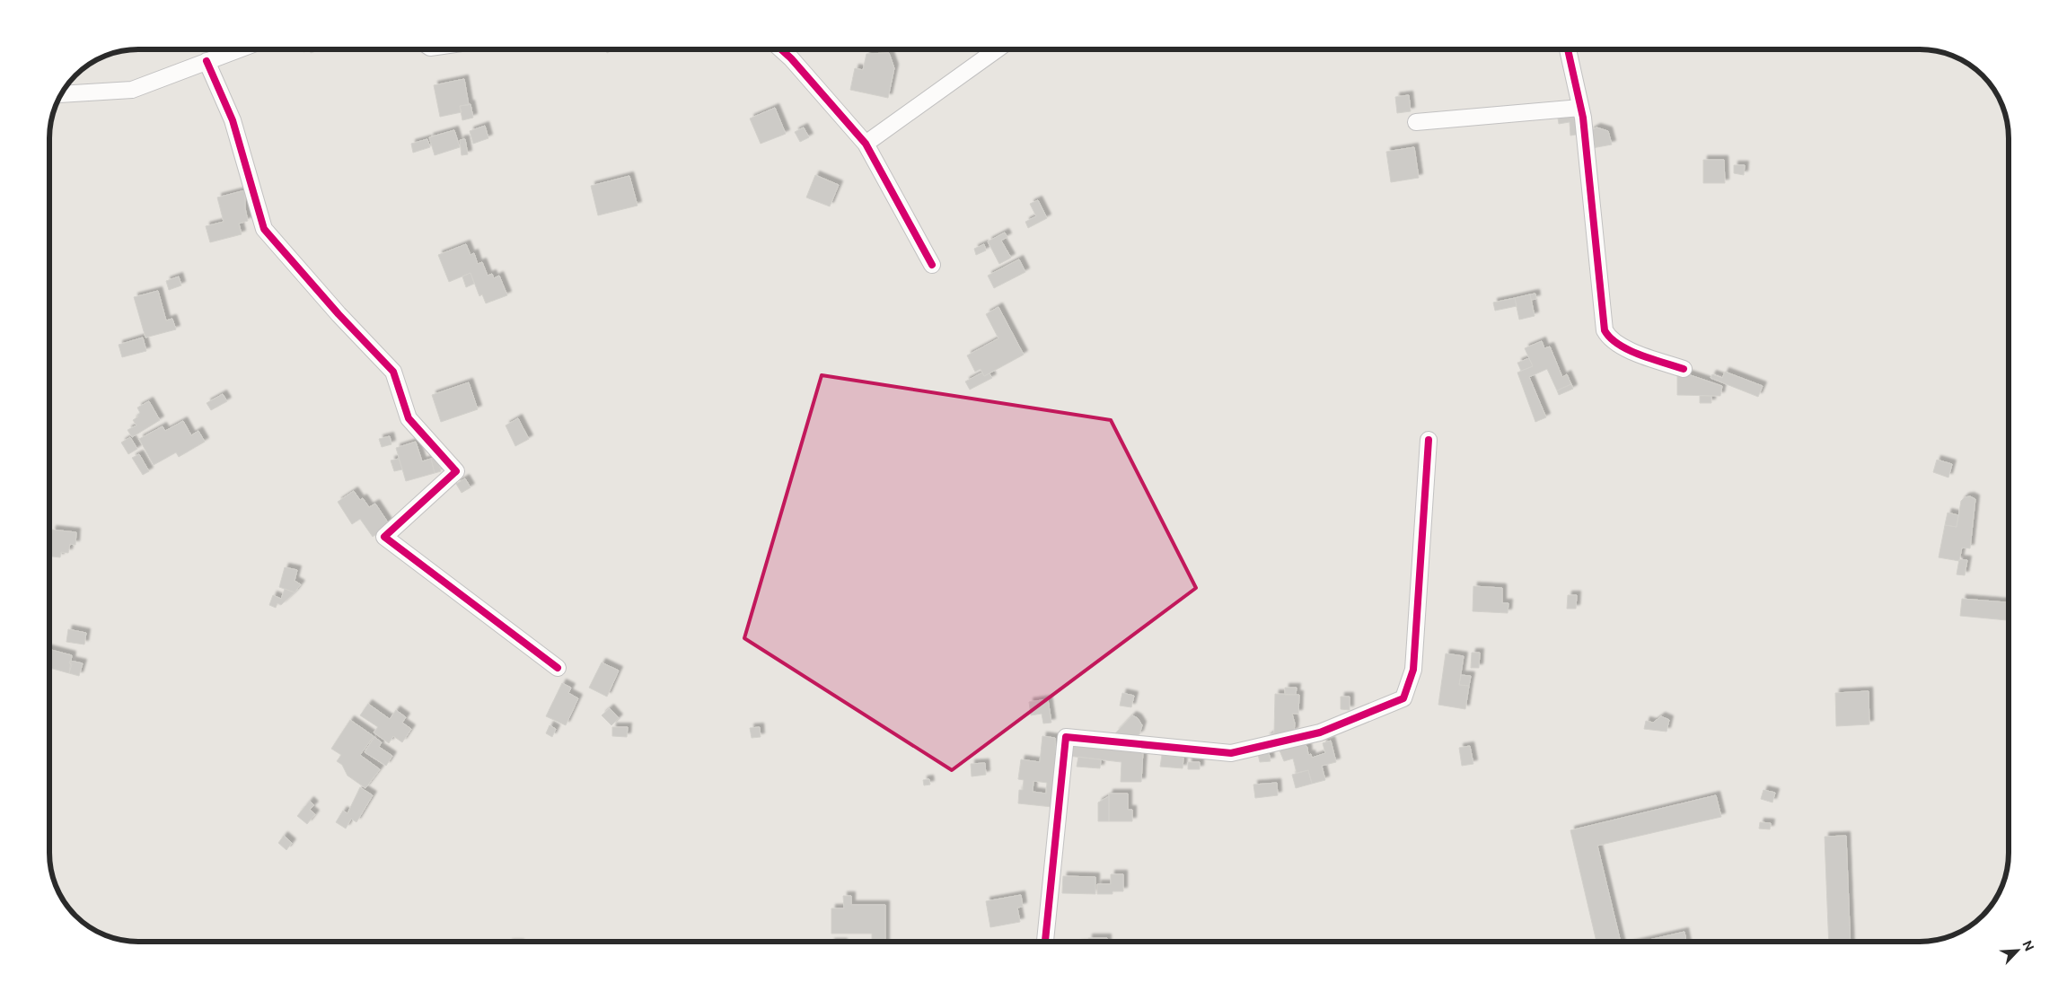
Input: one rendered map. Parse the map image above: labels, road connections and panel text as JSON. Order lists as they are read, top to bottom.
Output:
{
  "north": "top right"
}
